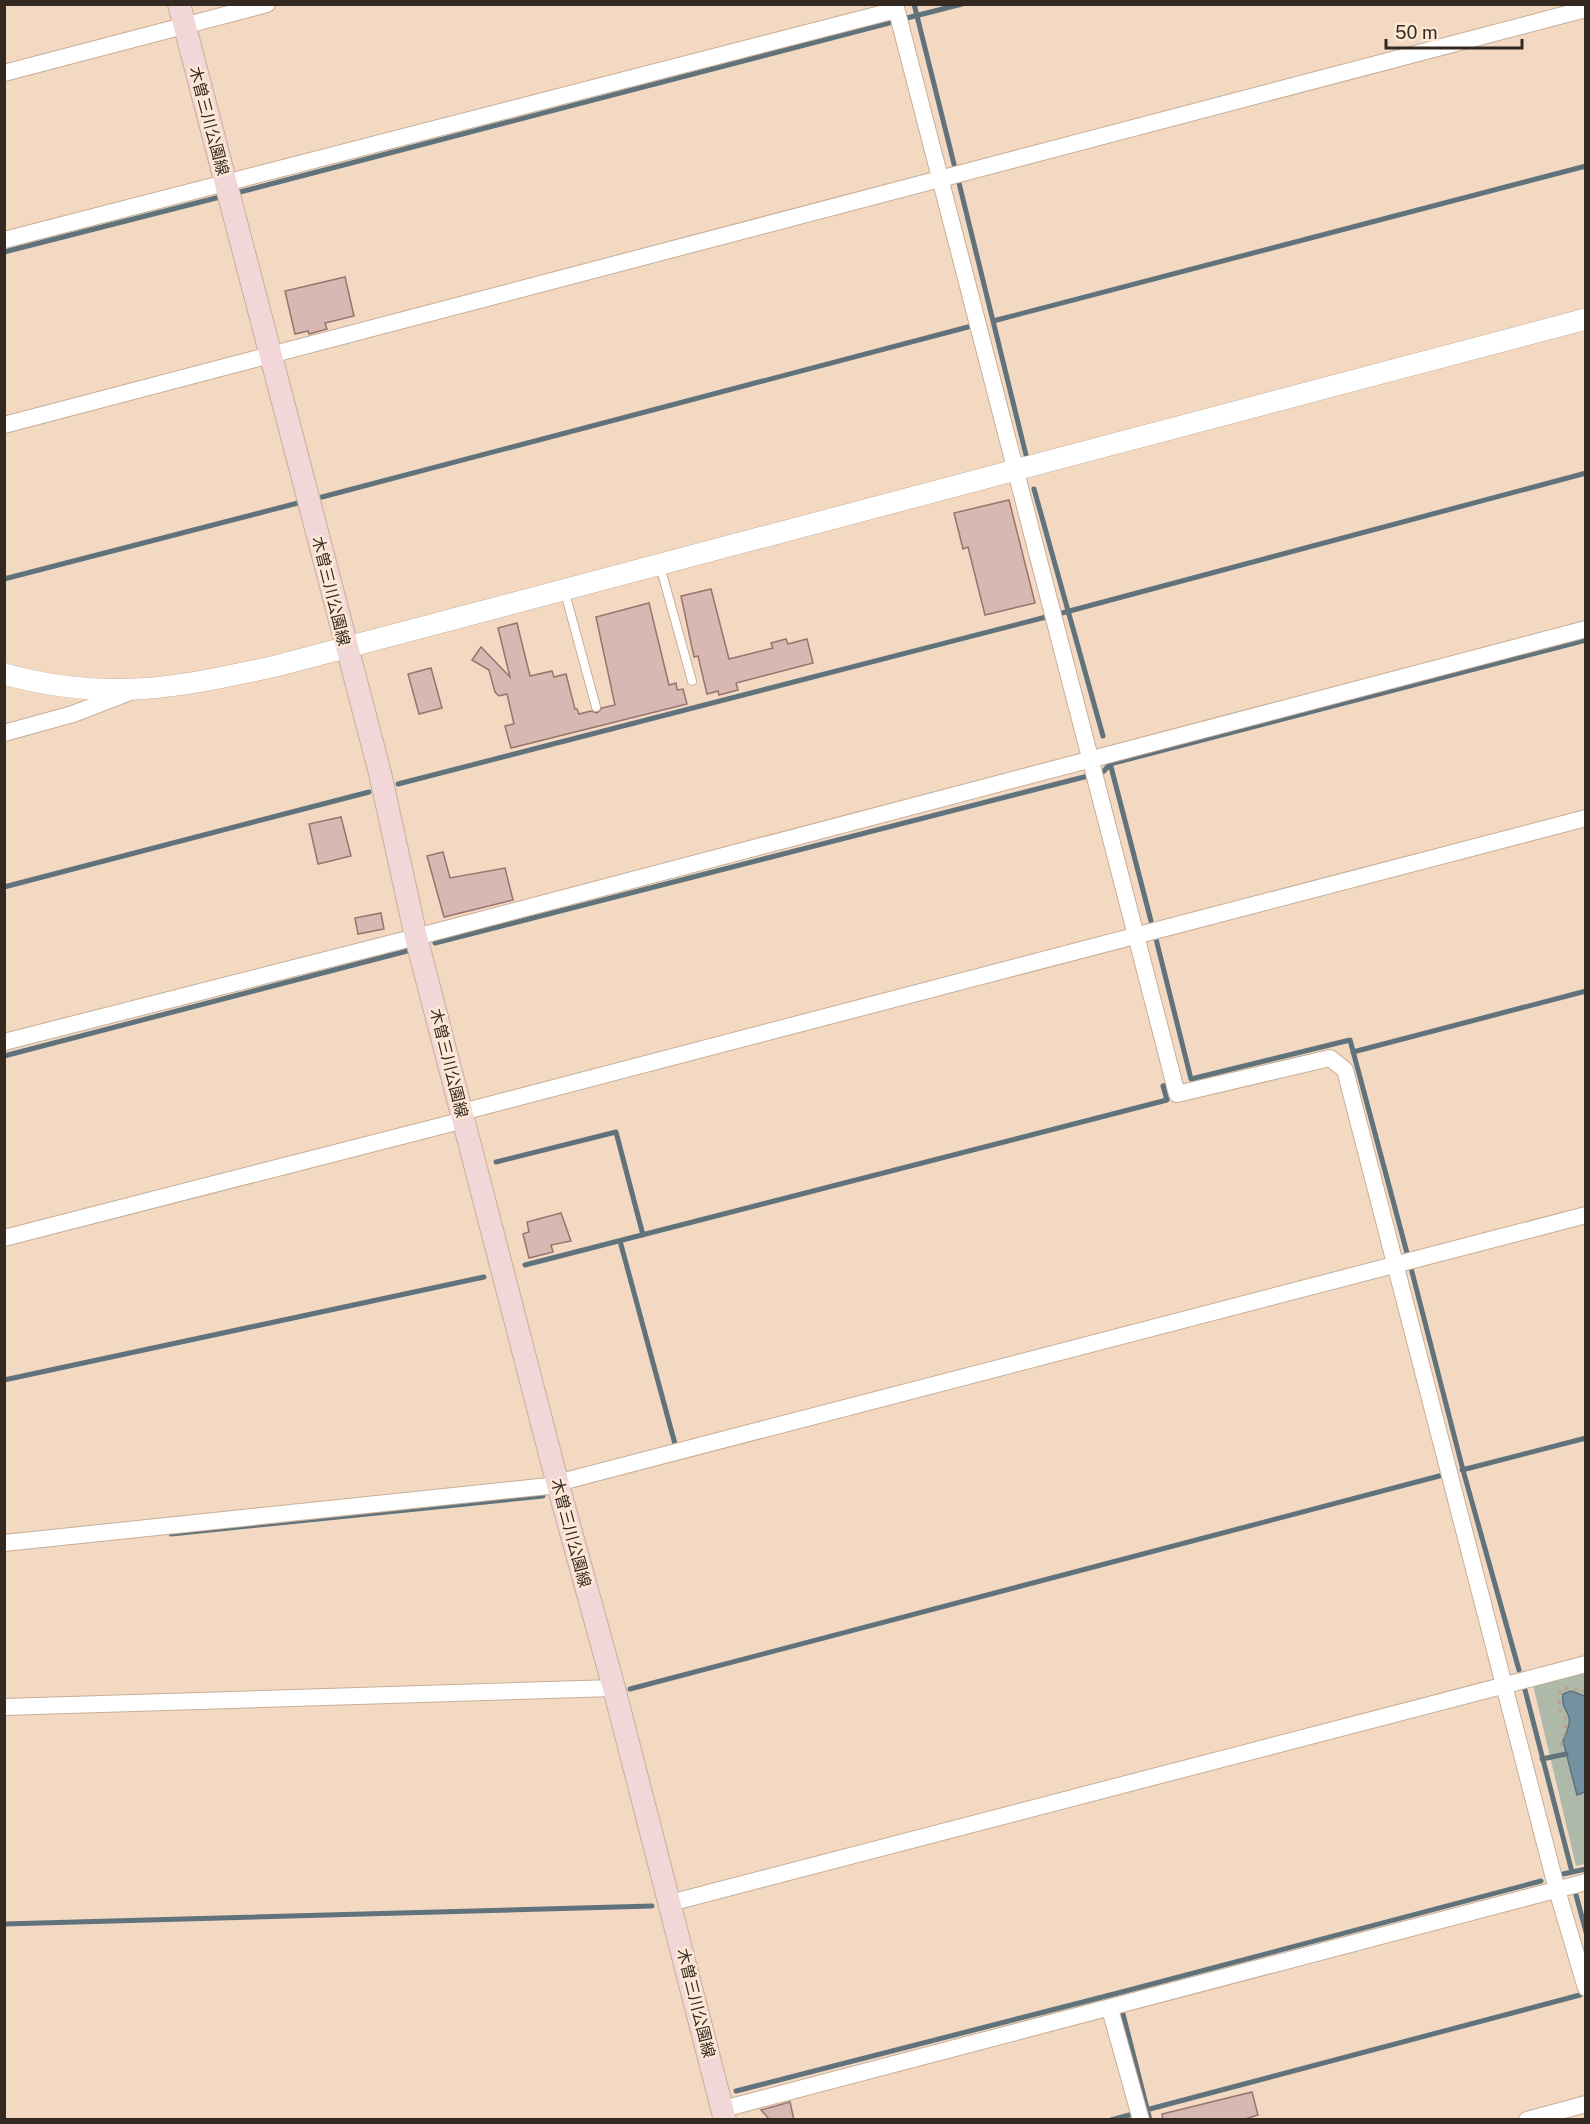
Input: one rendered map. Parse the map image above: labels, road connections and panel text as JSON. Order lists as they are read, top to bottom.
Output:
{
  "streets": {
    "main road": ["木曽三川公園線"]
  },
  "scale_bar": "50 m"
}
